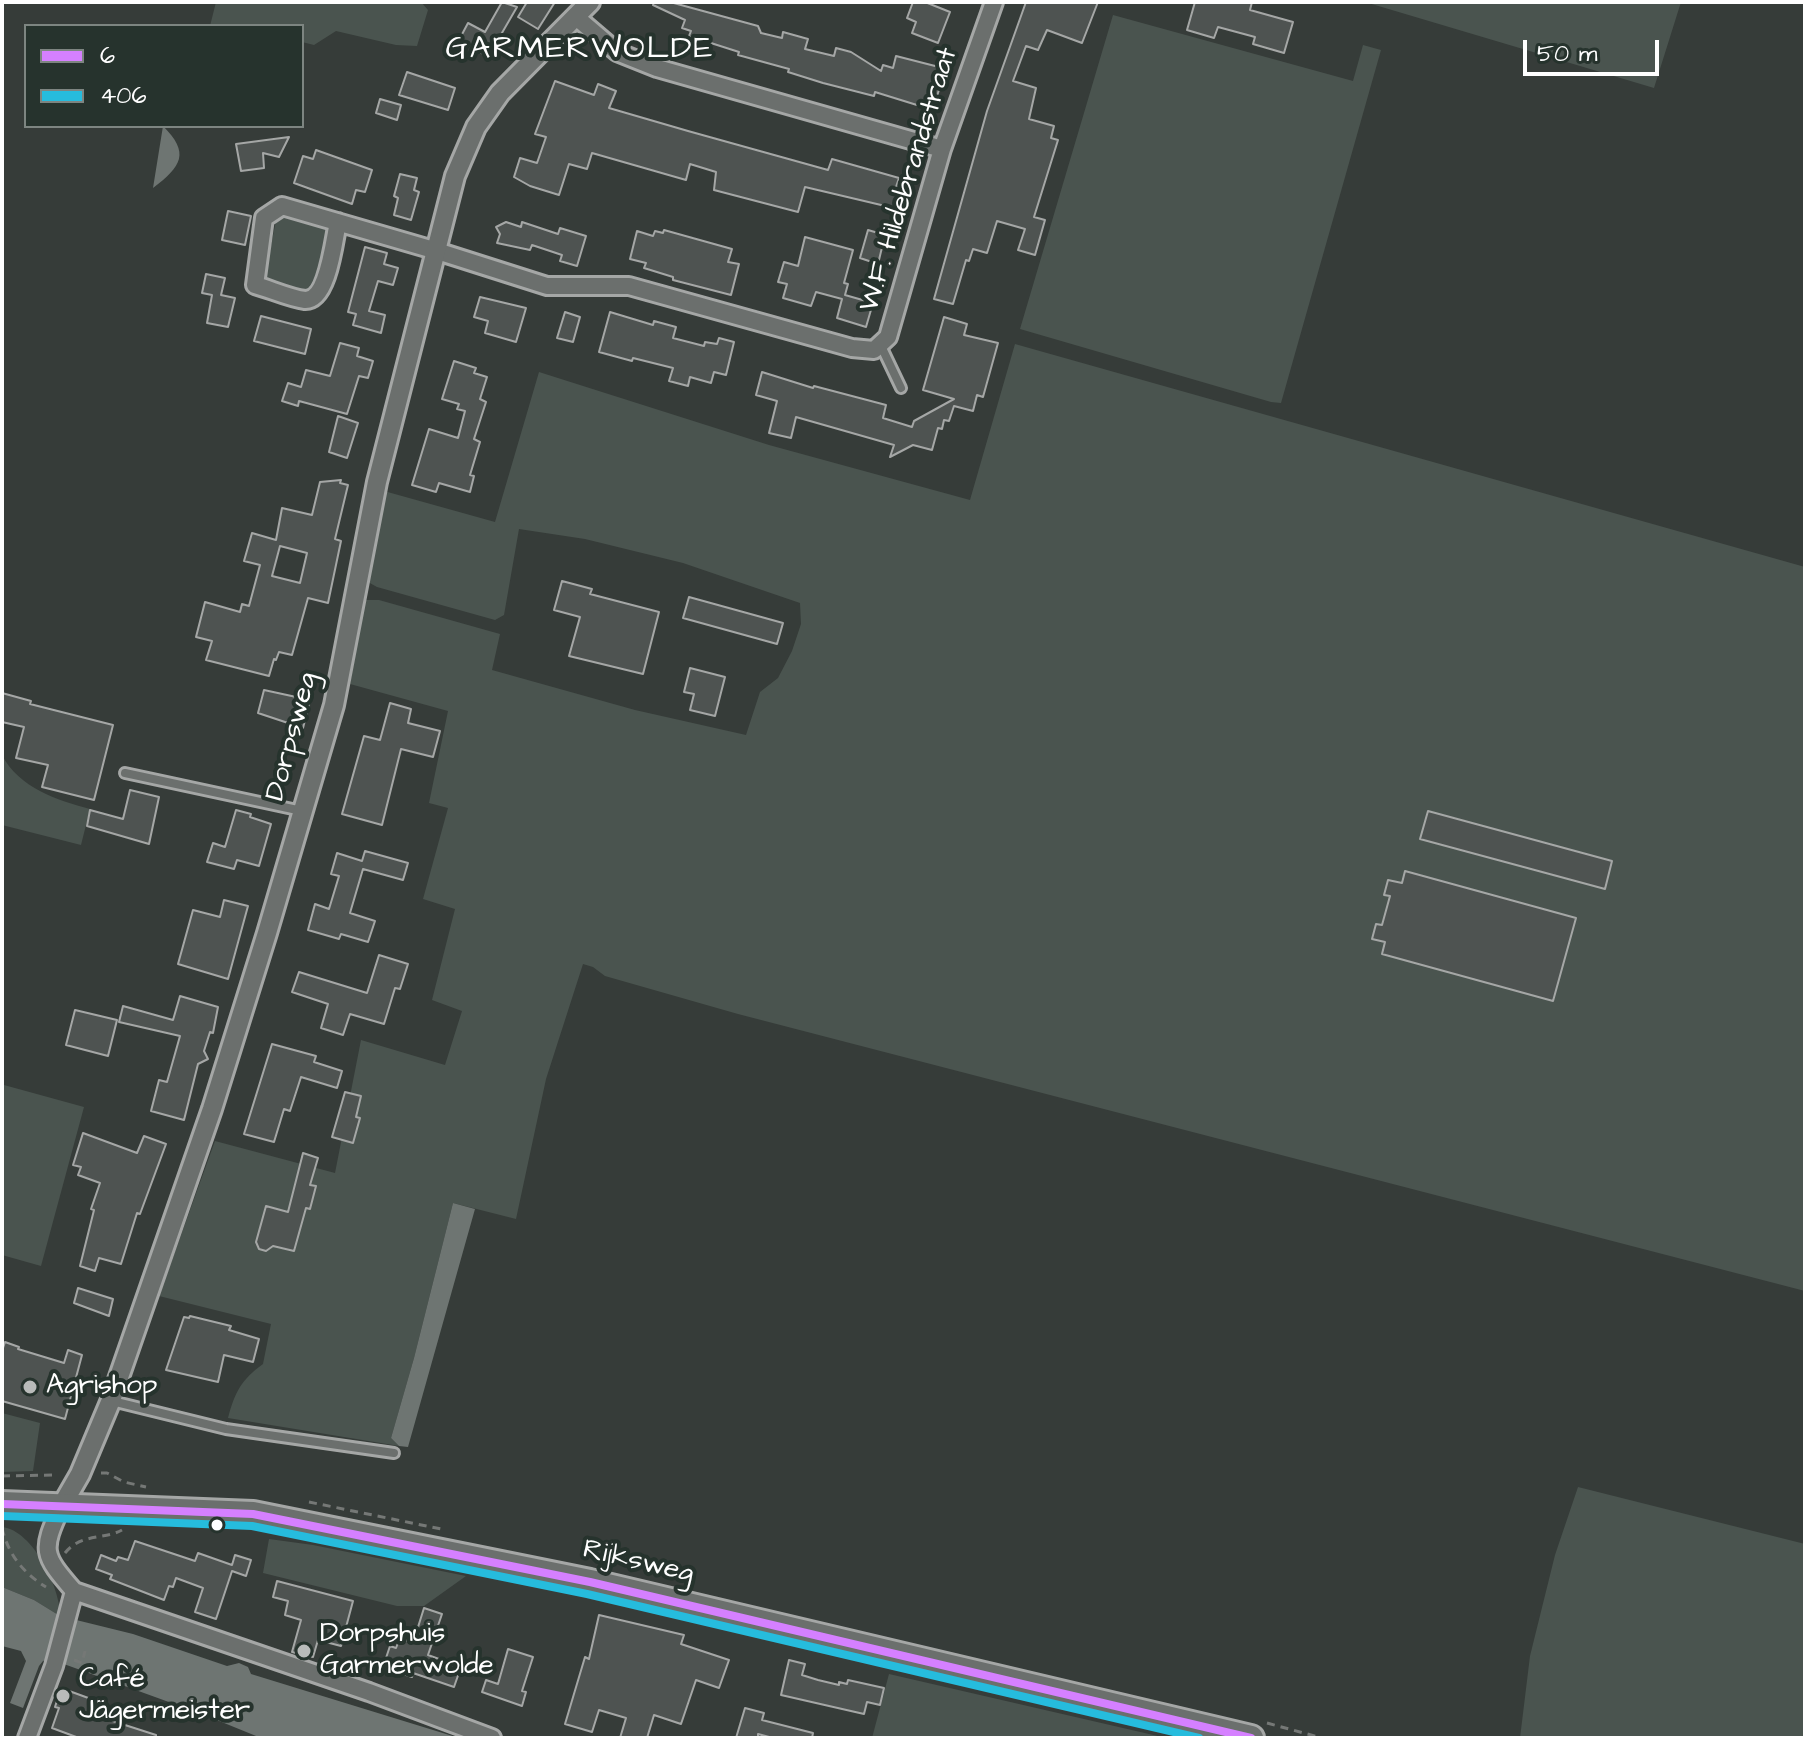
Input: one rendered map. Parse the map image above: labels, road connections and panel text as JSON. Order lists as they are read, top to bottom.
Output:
{
  "streets": {
    "main road": ["Rijksweg"],
    "street": ["W.F. Hildebrandstraat", "Dorpsweg"]
  },
  "crossings": [
    ["W.F. Hildebrandstraat", "Dorpsweg"],
    ["Dorpsweg", "Rijksweg"]
  ],
  "districts": ["GARMERWOLDE"],
  "places": ["Agrishop", "Dorpshuis Garmerwolde", "Café Jägermeister"],
  "lines": ["transit line 6", "transit line 406"],
  "legend": ["6", "406"],
  "scale_bar": "50 m"
}
